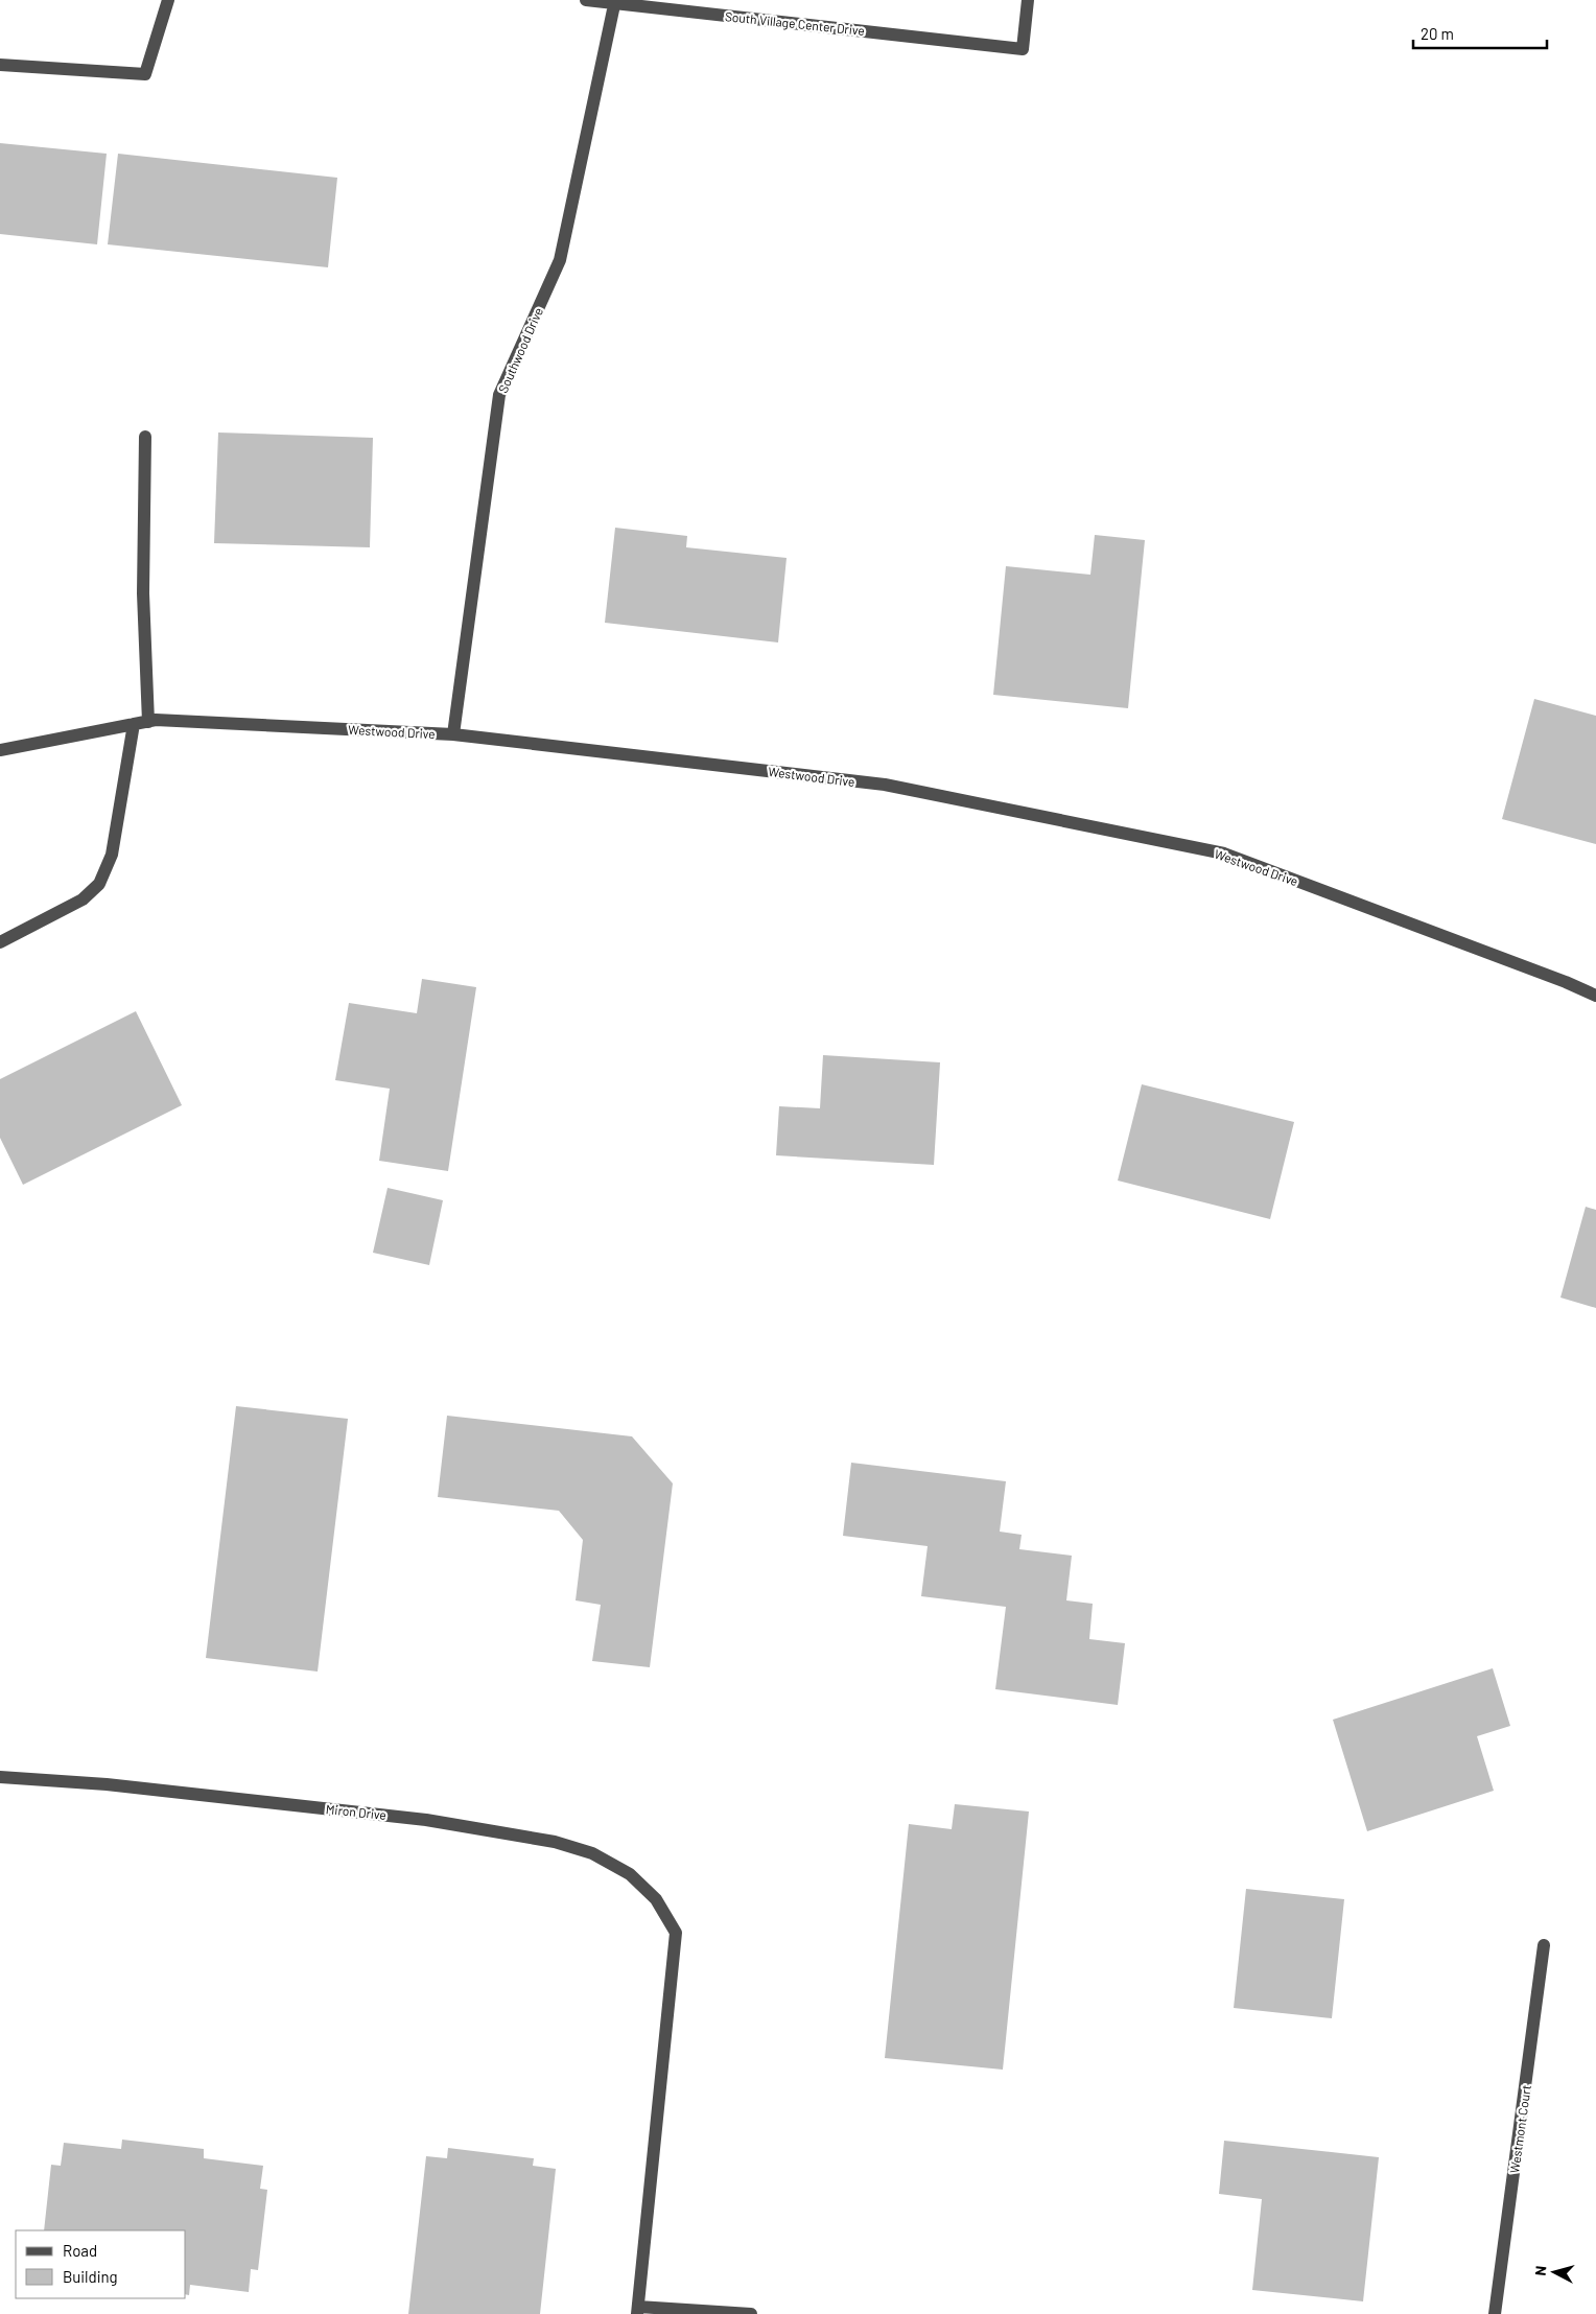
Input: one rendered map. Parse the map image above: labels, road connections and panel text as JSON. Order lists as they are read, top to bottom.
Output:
{
  "streets": {
    "street": [
      "South Village Center Drive",
      "Southwood Drive",
      "Westwood Drive",
      "Miron Drive",
      "Westmont Court"
    ]
  },
  "crossings": [
    ["South Village Center Drive", "Southwood Drive"],
    ["Southwood Drive", "Westwood Drive"]
  ],
  "legend": ["Road", "Building"],
  "scale_bar": "20 m",
  "north": "left"
}
